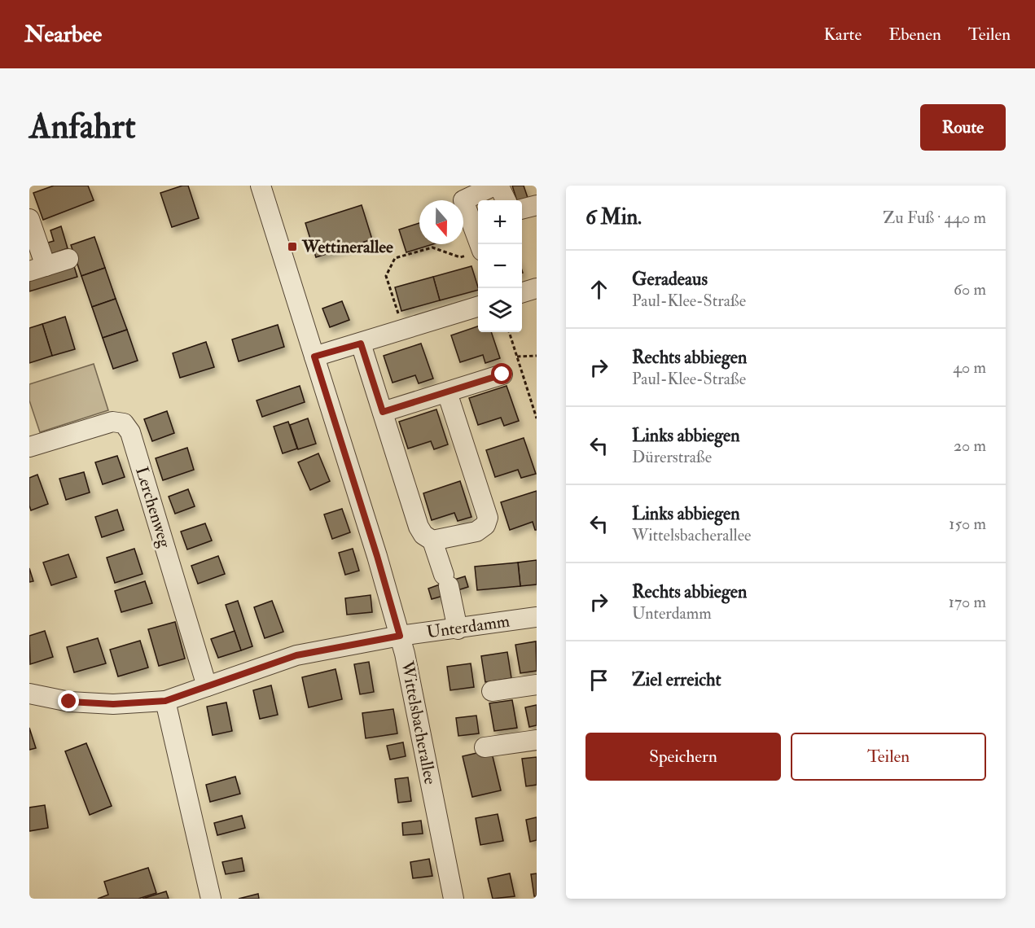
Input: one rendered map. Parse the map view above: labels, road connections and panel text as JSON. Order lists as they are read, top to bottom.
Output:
{
  "streets": {
    "street": ["Lerchenweg", "Unterdamm", "Wittelsbacherallee"]
  },
  "crossings": [
    ["Lerchenweg", "Unterdamm"],
    ["Unterdamm", "Wittelsbacherallee"]
  ],
  "places": {
    "transit": ["Wettinerallee"]
  },
  "north": "bottom",
  "page": {
    "header": "Nearbee",
    "nav": ["Karte", "Ebenen", "Teilen"],
    "buttons": [
      "Route",
      ["Speichern", "Teilen"]
    ],
    "title": "Anfahrt",
    "heading": ["6 Min.", "Zu Fuß · 440 m"],
    "map_buttons": ["+", "−"],
    "list": [
      ["Geradeaus", "Paul-Klee-Straße", "60 m"],
      ["Rechts abbiegen", "Paul-Klee-Straße", "40 m"],
      ["Links abbiegen", "Dürerstraße", "20 m"],
      ["Links abbiegen", "Wittelsbacherallee", "150 m"],
      ["Rechts abbiegen", "Unterdamm", "170 m"],
      "Ziel erreicht"
    ]
  }
}
